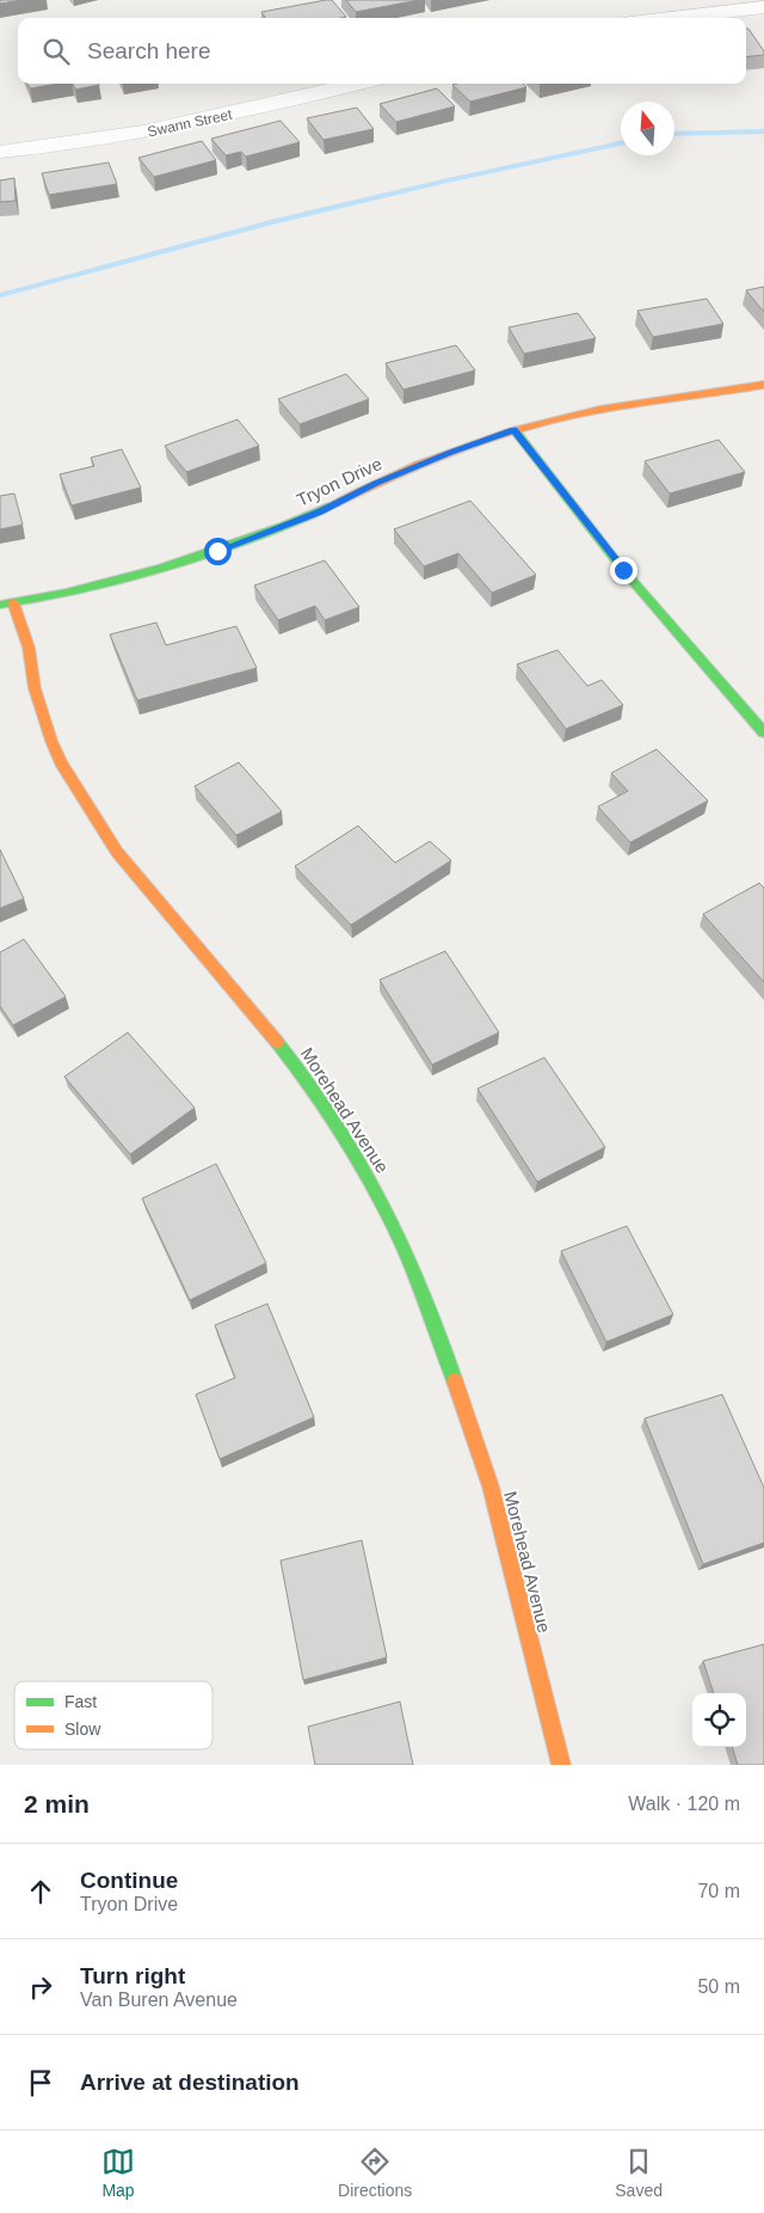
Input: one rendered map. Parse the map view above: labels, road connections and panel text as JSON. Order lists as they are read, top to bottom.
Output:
{
  "streets": {
    "street": ["Swann Street", "Tryon Drive", "Morehead Avenue"]
  },
  "crossings": [
    ["Tryon Drive", "Morehead Avenue"]
  ],
  "legend": ["Fast", "Slow"],
  "north": "top",
  "page": {
    "search": "Search here",
    "heading": ["2 min", "Walk · 120 m"],
    "list": [
      ["Continue", "Tryon Drive", "70 m"],
      ["Turn right", "Van Buren Avenue", "50 m"],
      "Arrive at destination"
    ],
    "nav": ["Map", "Directions", "Saved"]
  }
}
